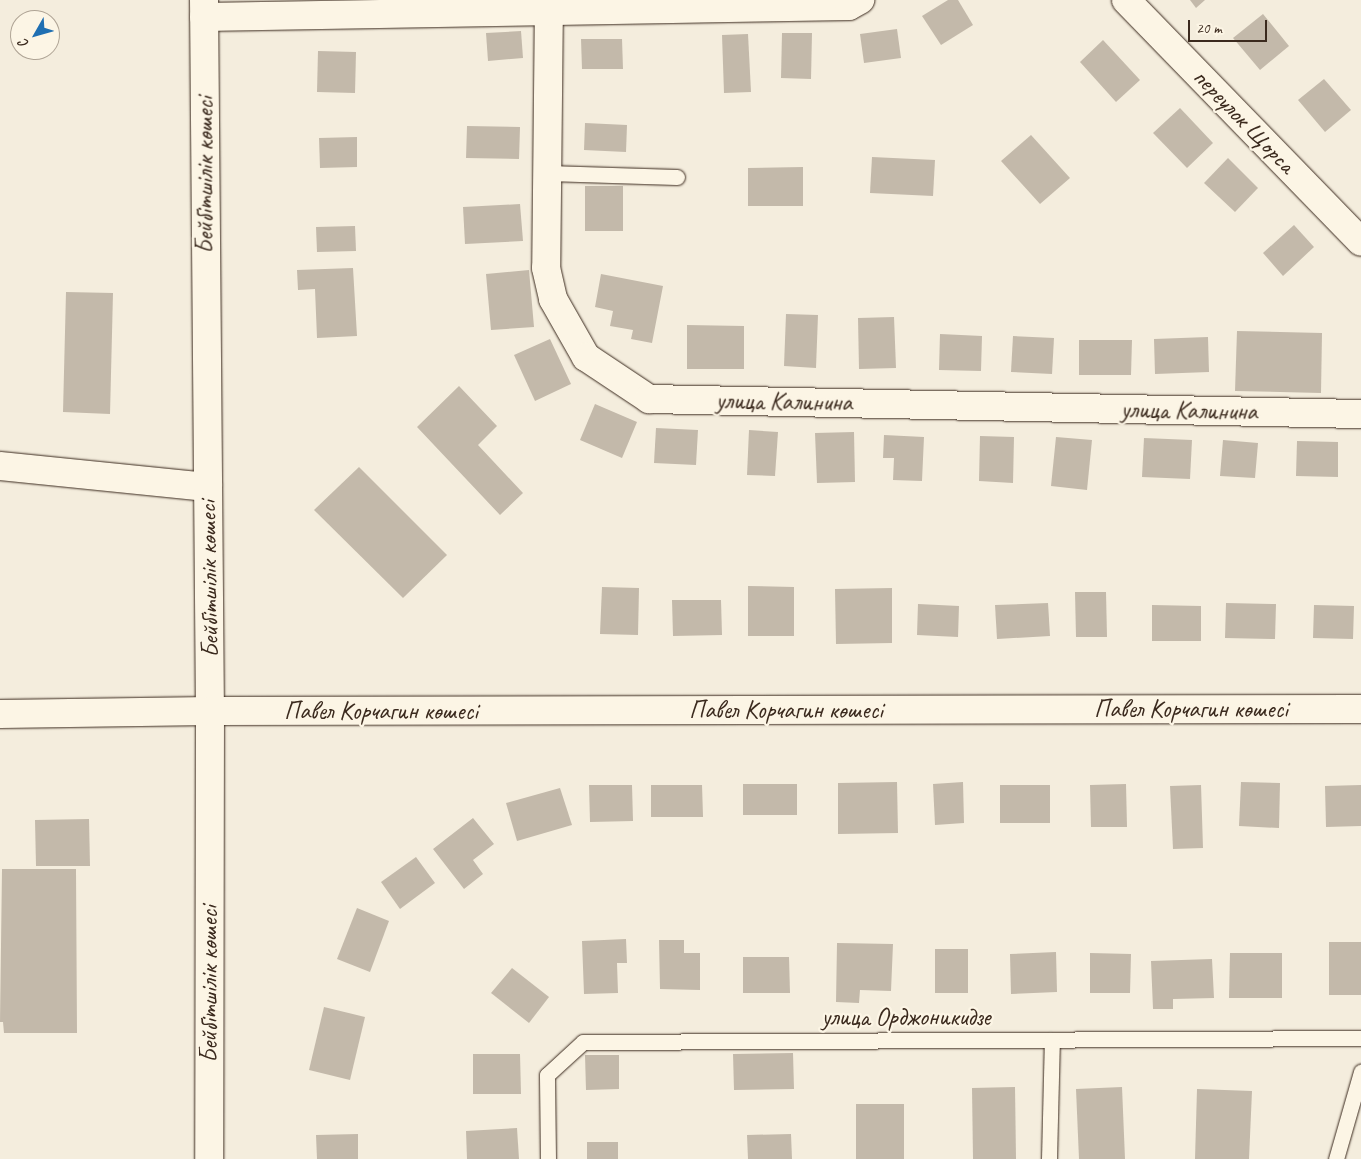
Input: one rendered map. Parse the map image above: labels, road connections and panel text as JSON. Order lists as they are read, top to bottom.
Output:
{
  "streets": {
    "street": [
      "переулок Щорса",
      "Бейбітшілік көшесі",
      "улица Калинина",
      "Павел Корчагин көшесі"
    ],
    "lane": ["улица Орджоникидзе"]
  },
  "crossings": [
    ["Бейбітшілік көшесі", "Павел Корчагин көшесі"]
  ],
  "scale_bar": "20 m",
  "north": "bottom left"
}
